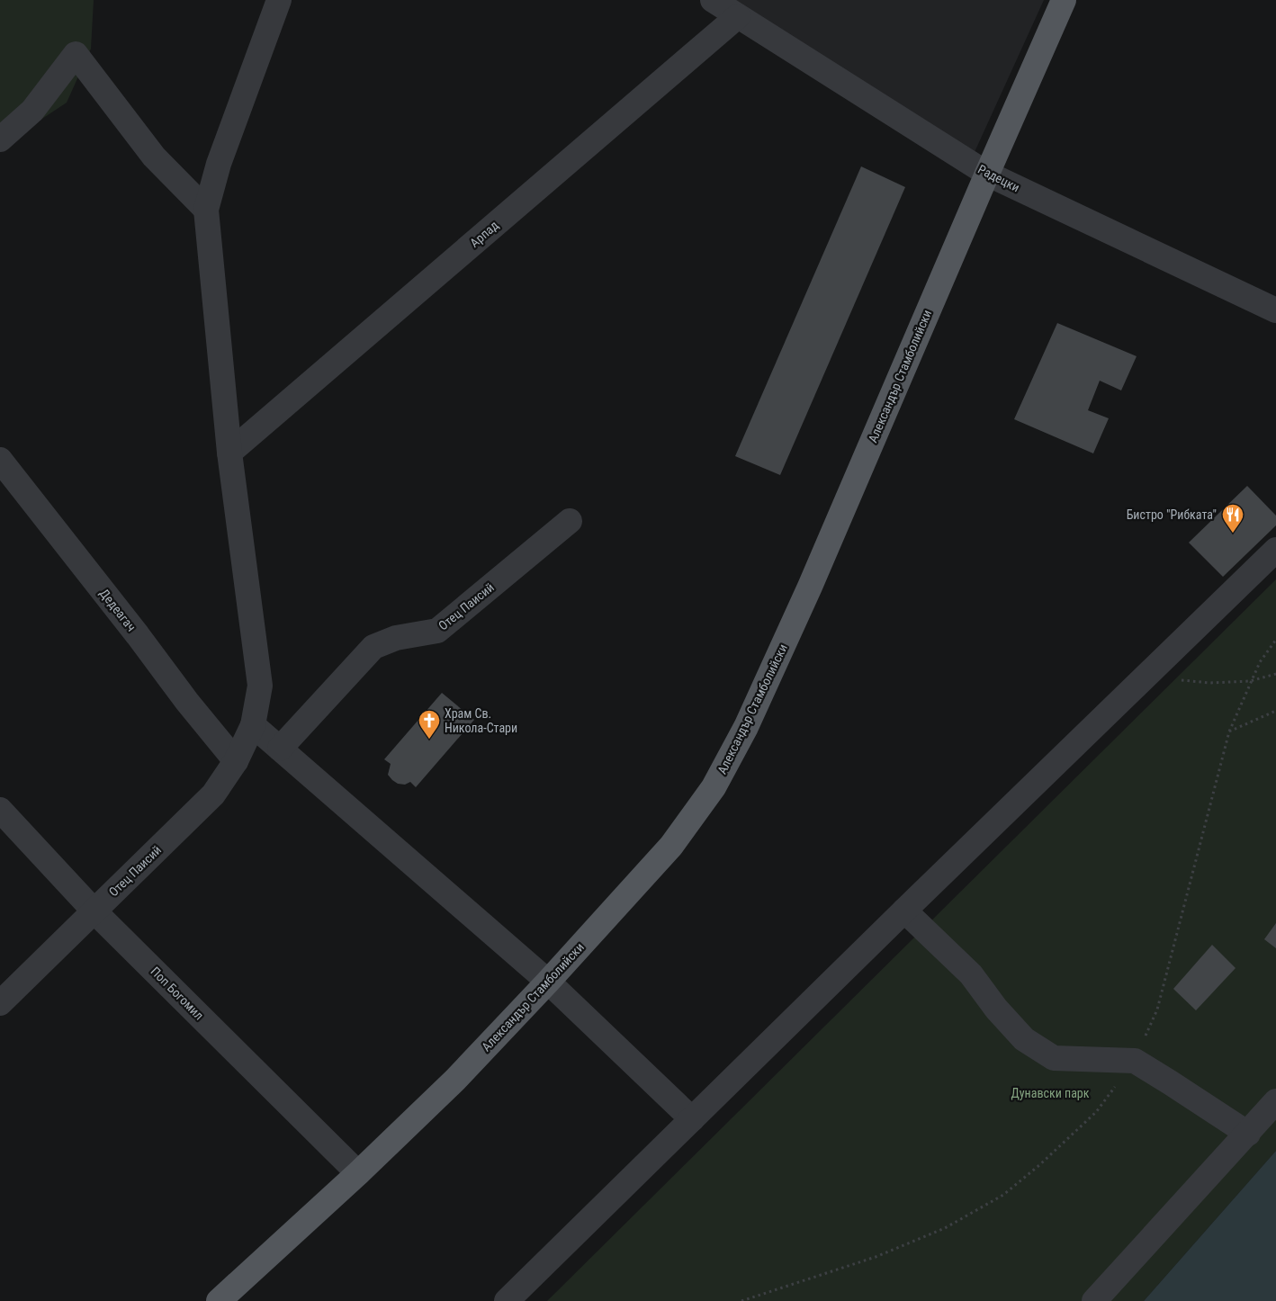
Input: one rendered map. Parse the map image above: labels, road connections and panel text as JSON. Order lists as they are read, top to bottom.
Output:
{
  "streets": {
    "main road": ["Александър Стамболийски"],
    "street": [
      "Радецки",
      "Арпад",
      "Отец Паисий",
      "Дедеагач",
      "Поп Богомил"
    ]
  },
  "crossings": [
    ["Радецки", "Арпад"],
    ["Радецки", "Александър Стамболийски"],
    ["Арпад", "Отец Паисий"],
    ["Александър Стамболийски", "Поп Богомил"],
    ["Отец Паисий", "Дедеагач"],
    ["Отец Паисий", "Поп Богомил"]
  ],
  "parks": ["Дунавски парк"],
  "places": {
    "restaurant": ["Бистро \"Рибката\""],
    "church": ["Храм Св. Никола-Стари"]
  }
}
